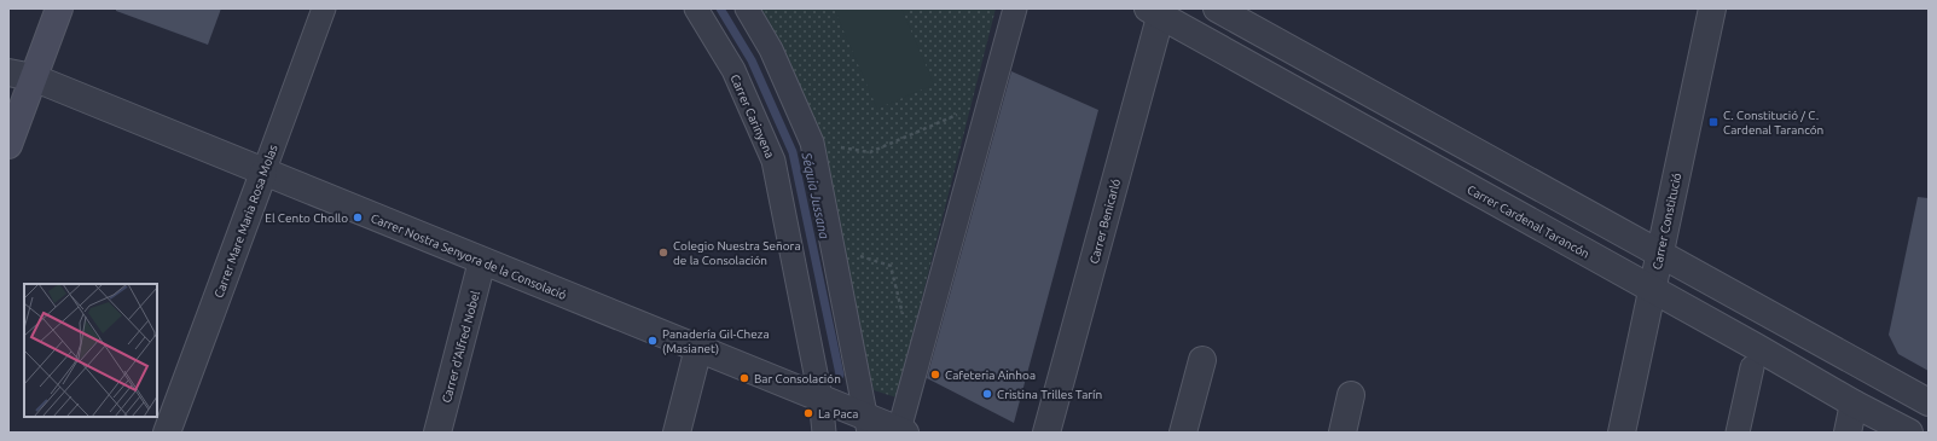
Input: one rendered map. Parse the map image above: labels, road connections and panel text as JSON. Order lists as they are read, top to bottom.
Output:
{
  "streets": {
    "street": [
      "Carrer Carinyena",
      "Carrer Mare Maria Rosa Molas",
      "Carrer Benicarló",
      "Carrer Cardenal Tarancón",
      "Carrer Constitució",
      "Carrer Nostra Senyora de la Consolació",
      "Carrer d'Alfred Nobel"
    ]
  },
  "crossings": [
    ["Carrer Carinyena", "Carrer Nostra Senyora de la Consolació"],
    ["Carrer Mare Maria Rosa Molas", "Carrer Nostra Senyora de la Consolació"],
    ["Carrer Benicarló", "Carrer Cardenal Tarancón"],
    ["Carrer Cardenal Tarancón", "Carrer Constitució"],
    ["Carrer Nostra Senyora de la Consolació", "Carrer d'Alfred Nobel"]
  ],
  "water": ["Séquia Jussana"],
  "places": {
    "transit": ["C. Constitució / C. Cardenal Tarancón"],
    "other": [
      "El Cento Chollo",
      "Colegio Nuestra Señora de la Consolación",
      "Panadería Gil-Cheza (Masianet)",
      "Cafeteria Ainhoa",
      "Bar Consolación",
      "Cristina Trilles Tarín",
      "La Paca"
    ]
  }
}
